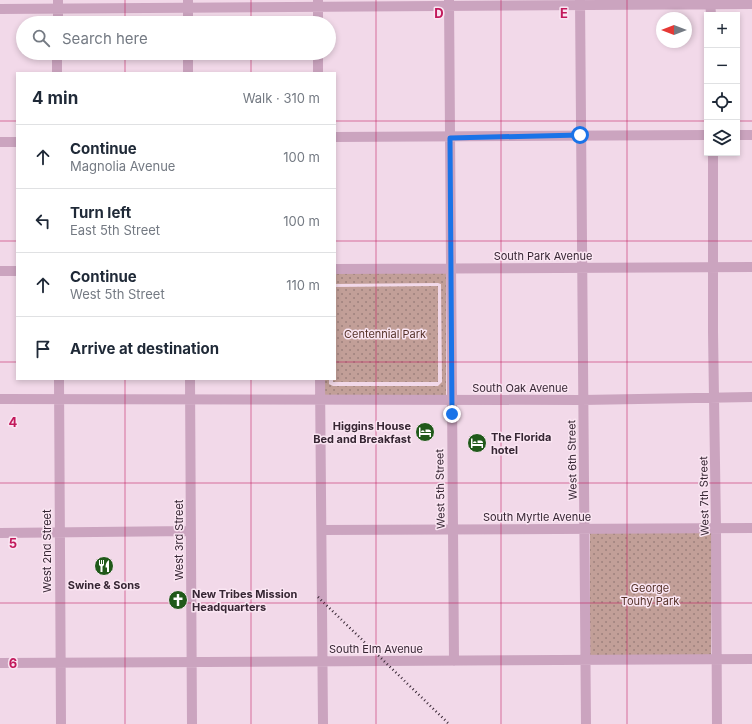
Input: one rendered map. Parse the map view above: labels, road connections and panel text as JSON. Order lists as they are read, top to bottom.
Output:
{
  "streets": {
    "street": [
      "South Park Avenue",
      "South Oak Avenue",
      "West 6th Street",
      "West 5th Street",
      "West 7th Street",
      "South Myrtle Avenue",
      "West 3rd Street",
      "West 2nd Street",
      "South Elm Avenue"
    ]
  },
  "crossings": [
    ["South Park Avenue", "West 6th Street"],
    ["South Park Avenue", "West 5th Street"],
    ["South Park Avenue", "West 7th Street"],
    ["South Oak Avenue", "West 6th Street"],
    ["South Oak Avenue", "West 5th Street"],
    ["South Oak Avenue", "West 7th Street"],
    ["South Oak Avenue", "West 3rd Street"],
    ["South Oak Avenue", "West 2nd Street"],
    ["West 6th Street", "South Myrtle Avenue"],
    ["West 6th Street", "South Elm Avenue"],
    ["West 5th Street", "South Myrtle Avenue"],
    ["West 5th Street", "South Elm Avenue"],
    ["West 7th Street", "South Myrtle Avenue"],
    ["West 7th Street", "South Elm Avenue"],
    ["West 3rd Street", "South Elm Avenue"],
    ["West 2nd Street", "South Elm Avenue"]
  ],
  "parks": ["Centennial Park", "George Touhy Park"],
  "places": {
    "hotel": ["Higgins House Bed and Breakfast", "The Florida hotel"],
    "restaurant": ["Swine & Sons"],
    "church": ["New Tribes Mission Headquarters"]
  },
  "north": "left",
  "page": {
    "map_buttons": ["+", "−"],
    "search": "Search here",
    "heading": ["4 min", "Walk · 310 m"],
    "list": [
      ["Continue", "Magnolia Avenue", "100 m"],
      ["Turn left", "East 5th Street", "100 m"],
      ["Continue", "West 5th Street", "110 m"],
      "Arrive at destination"
    ]
  },
  "grid": {
    "columns": ["D", "E"],
    "rows": ["4", "5", "6"]
  }
}
